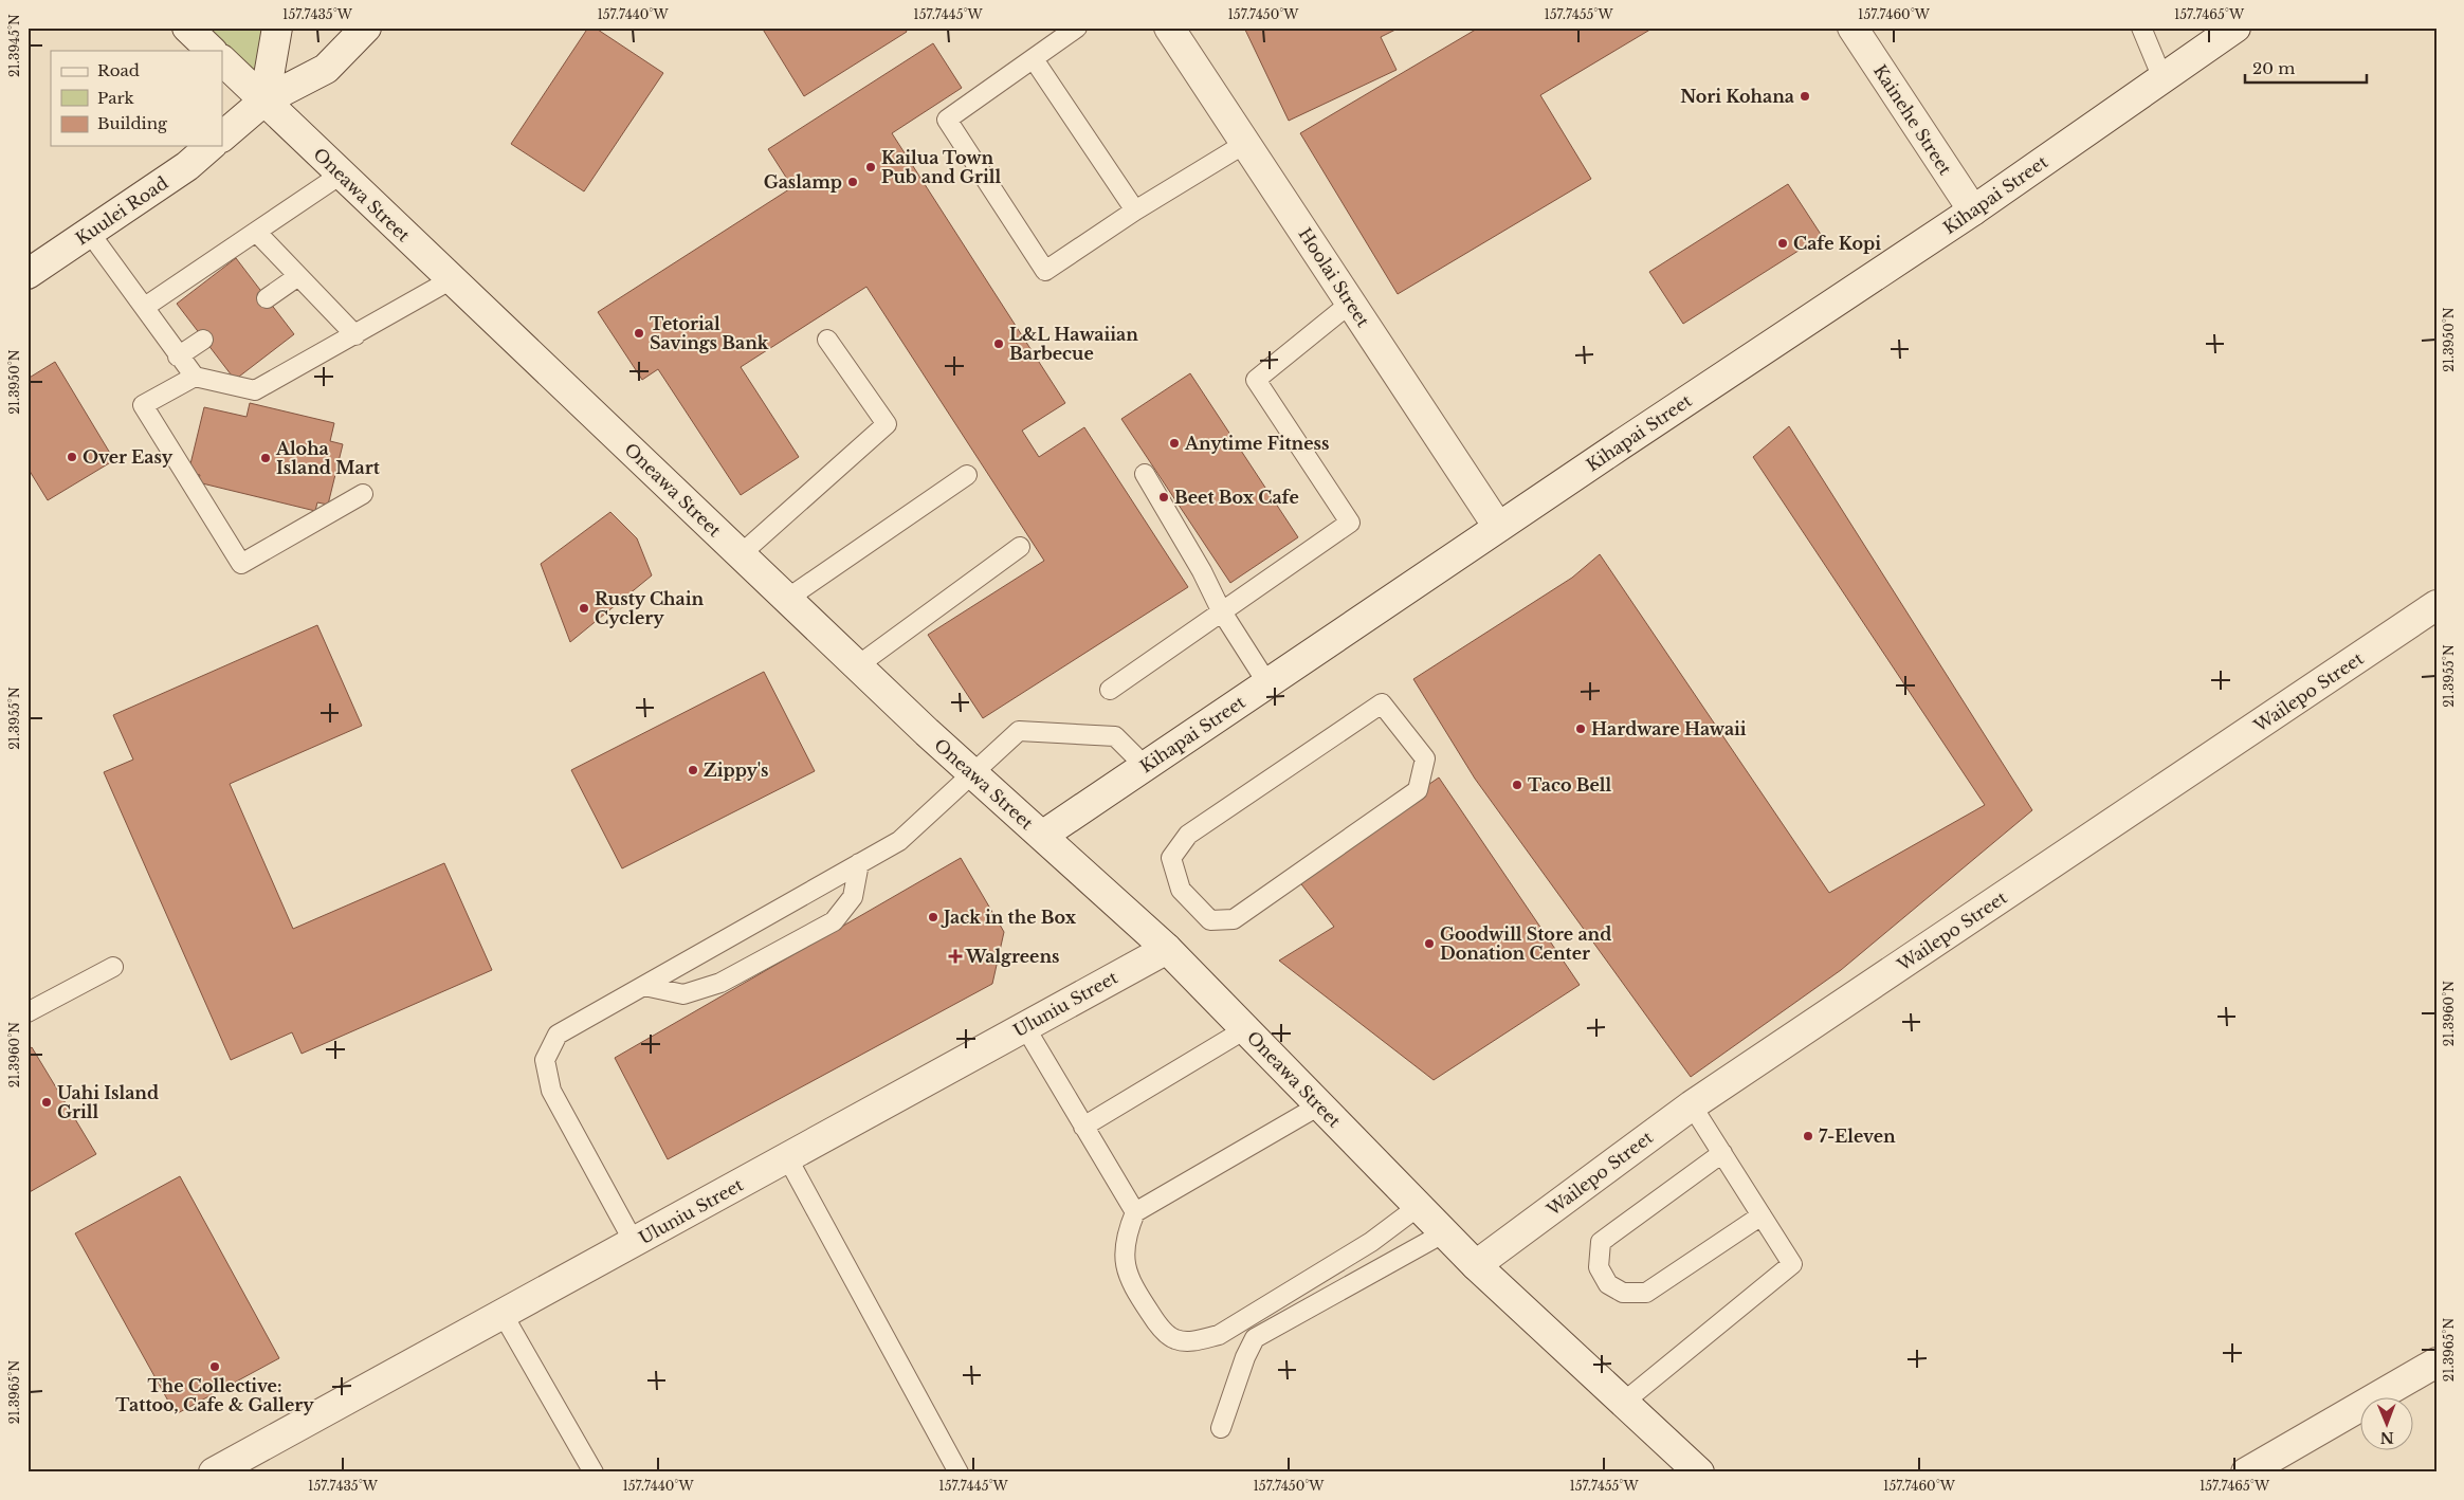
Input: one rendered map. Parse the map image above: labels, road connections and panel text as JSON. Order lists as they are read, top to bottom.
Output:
{
  "streets": {
    "street": [
      "Kainehe Street",
      "Oneawa Street",
      "Kihapai Street",
      "Kuulei Road",
      "Hoolai Street",
      "Wailepo Street",
      "Uluniu Street"
    ]
  },
  "crossings": [
    ["Kainehe Street", "Kihapai Street"],
    ["Oneawa Street", "Kihapai Street"],
    ["Oneawa Street", "Wailepo Street"],
    ["Oneawa Street", "Uluniu Street"],
    ["Kihapai Street", "Hoolai Street"]
  ],
  "places": {
    "other": [
      "Nori Kohana",
      "Kailua Town Pub and Grill",
      "Gaslamp",
      "Cafe Kopi",
      "Tetorial Savings Bank",
      "L&L Hawaiian Barbecue",
      "Anytime Fitness",
      "Over Easy",
      "Aloha Island Mart",
      "Beet Box Cafe",
      "Rusty Chain Cyclery",
      "Hardware Hawaii",
      "Zippy's",
      "Taco Bell",
      "Jack in the Box",
      "Goodwill Store and Donation Center",
      "Uahi Island Grill",
      "7-Eleven",
      "The Collective: Tattoo, Cafe & Gallery"
    ],
    "health": ["Walgreens"]
  },
  "legend": ["Road", "Park", "Building"],
  "scale_bar": "20 m",
  "north": "bottom",
  "coordinates": [
    "157.7435°W",
    "157.7440°W",
    "157.7445°W",
    "157.7450°W",
    "157.7455°W",
    "157.7460°W",
    "157.7465°W",
    "21.3945°N",
    "21.3950°N",
    "21.3955°N",
    "21.3960°N",
    "21.3965°N"
  ]
}
